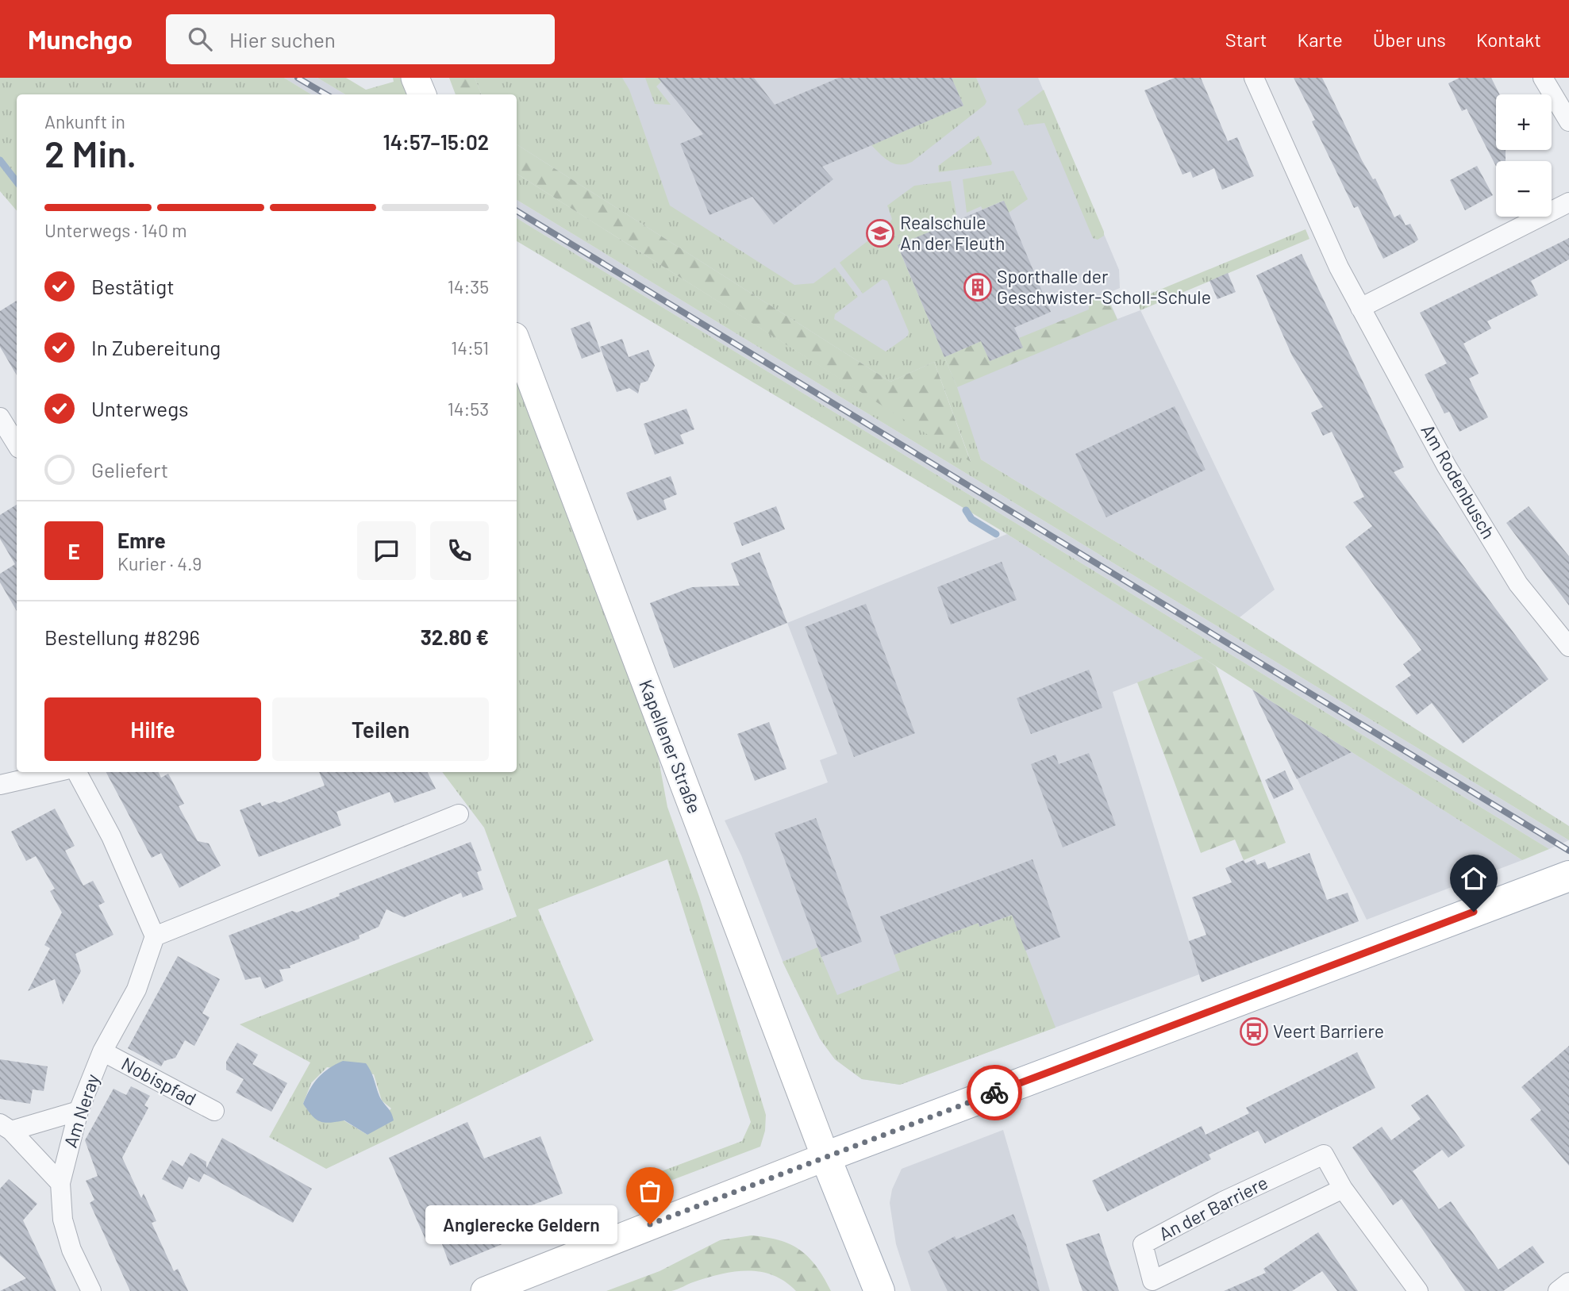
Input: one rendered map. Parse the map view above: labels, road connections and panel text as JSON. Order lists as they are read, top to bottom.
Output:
{
  "streets": {
    "main road": ["Kapellener Straße"],
    "street": [
      "Am Rodenbusch",
      "Nobispfad",
      "Am Neray",
      "An der Barriere"
    ]
  },
  "crossings": [
    ["Nobispfad", "Am Neray"]
  ],
  "places": {
    "school or university": ["Realschule An der Fleuth"],
    "building": ["Sporthalle der Geschwister-Scholl-Schule"],
    "bus stop": ["Veert Barriere"],
    "other": ["Anglerecke Geldern"]
  },
  "page": {
    "header": "Munchgo",
    "search": "Hier suchen",
    "nav": [
      "Start",
      "Karte",
      "Über uns",
      "Kontakt"
    ],
    "map_buttons": ["+", "−"],
    "heading": ["2 Min.", "Ankunft in", "14:57–15:02"],
    "panel": [
      "Emre",
      "Kurier · 4.9",
      "Bestellung #8296",
      "32.80 €"
    ],
    "bar": "Unterwegs · 140 m",
    "list": [
      ["Bestätigt", "14:35"],
      ["In Zubereitung", "14:51"],
      ["Unterwegs", "14:53"],
      "Geliefert"
    ],
    "round": "E",
    "buttons": ["Hilfe", "Teilen"],
    "bubble": "Anglerecke Geldern"
  }
}
